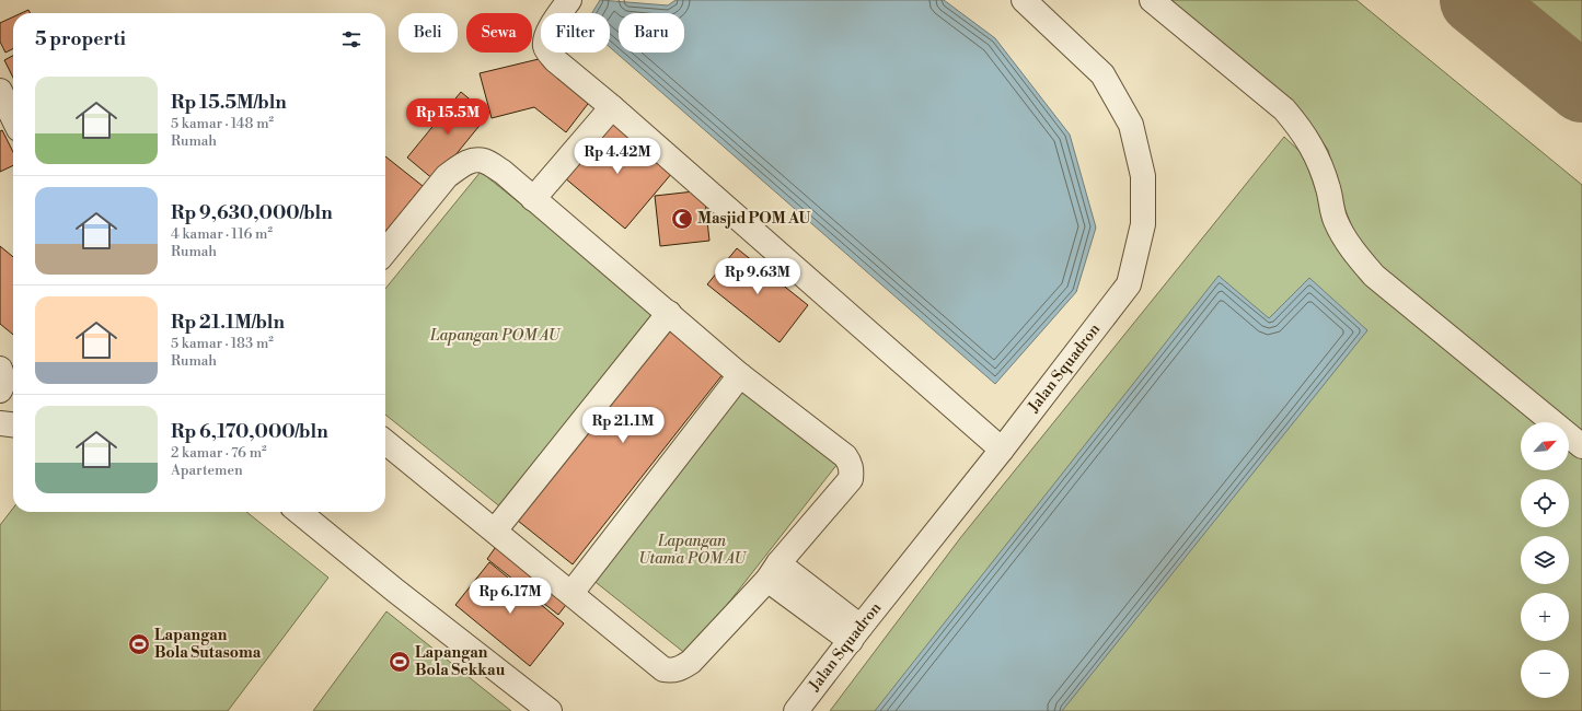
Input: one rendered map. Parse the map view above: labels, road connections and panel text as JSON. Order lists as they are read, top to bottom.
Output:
{
  "streets": {
    "street": ["Jalan Squadron"]
  },
  "parks": ["Lapangan POM AU", "Lapangan Utama POM AU"],
  "places": {
    "mosque": ["Masjid POM AU"],
    "sports": ["Lapangan Bola Sutasoma", "Lapangan Bola Sekkau"]
  },
  "north": "top right",
  "page": {
    "chip": [
      "Beli",
      "Sewa",
      "Filter",
      "Baru"
    ],
    "heading": "5 properti",
    "list": [
      {
        "name": "Rp 15.5M/bln",
        "note": "5 kamar · 148 m² · Rumah"
      },
      {
        "name": "Rp 9,630,000/bln",
        "note": "4 kamar · 116 m² · Rumah"
      },
      {
        "name": "Rp 21.1M/bln",
        "note": "5 kamar · 183 m² · Rumah"
      },
      {
        "name": "Rp 6,170,000/bln",
        "note": "2 kamar · 76 m² · Apartemen"
      }
    ],
    "price": [
      "Rp 15.5M",
      "Rp 4.42M",
      "Rp 9.63M",
      "Rp 21.1M",
      "Rp 6.17M"
    ],
    "map_buttons": ["+", "−"]
  }
}
